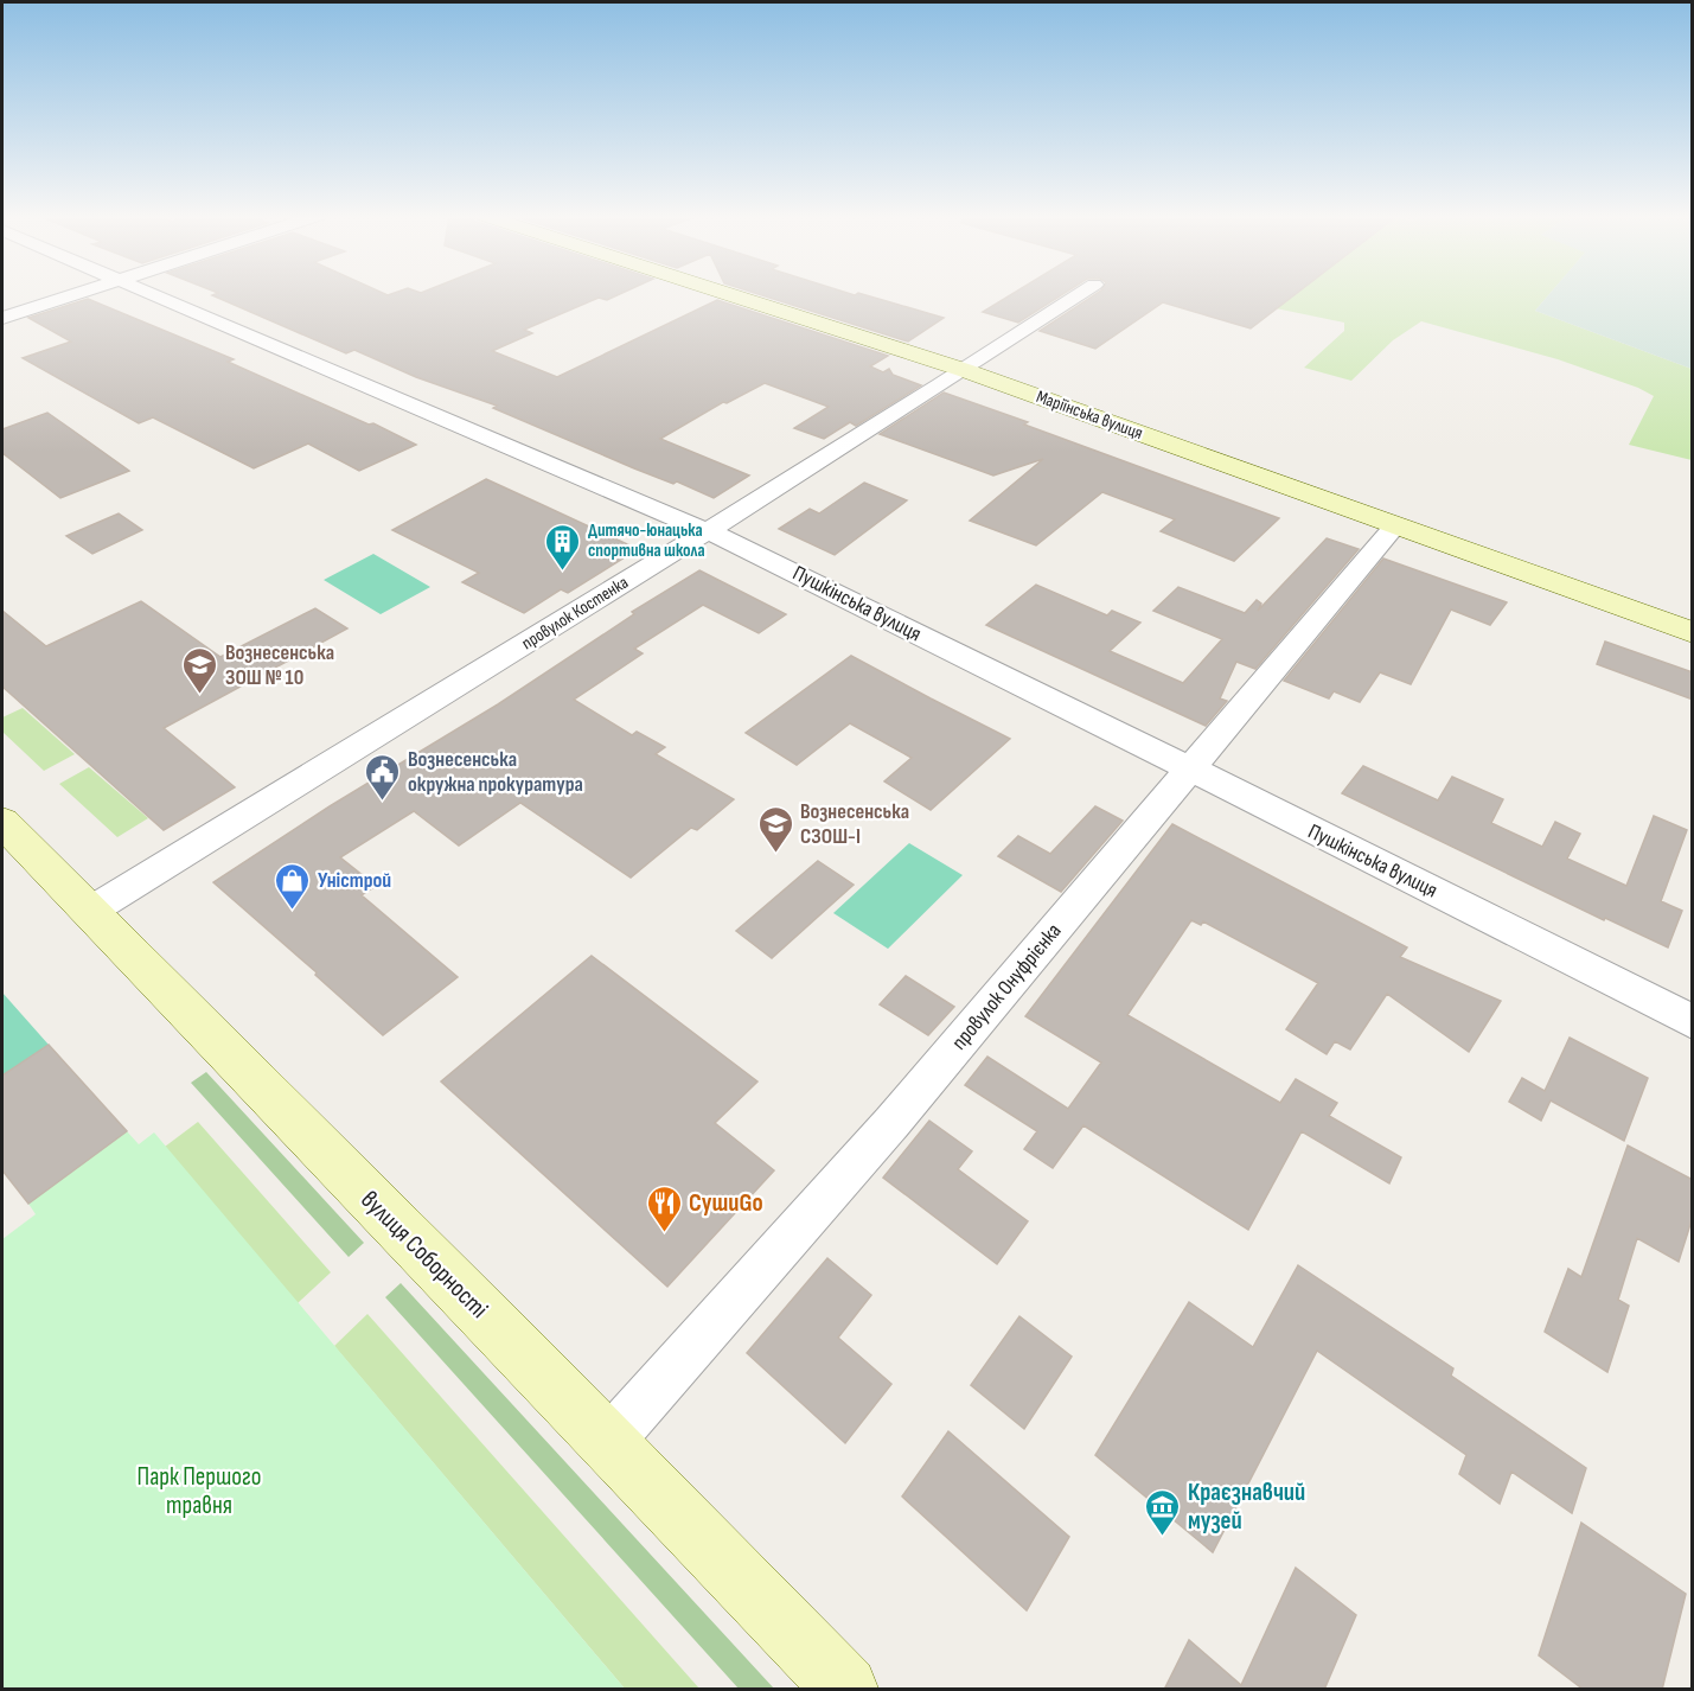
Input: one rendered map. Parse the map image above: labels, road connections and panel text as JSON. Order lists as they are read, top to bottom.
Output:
{
  "streets": {
    "main road": ["Маріїнська вулиця", "вулиця Соборності"],
    "street": ["Пушкінська вулиця", "провулок Костенка", "провулок Онуфрієнка"]
  },
  "crossings": [
    ["Маріїнська вулиця", "провулок Костенка"],
    ["Маріїнська вулиця", "провулок Онуфрієнка"],
    ["Пушкінська вулиця", "провулок Костенка"],
    ["Пушкінська вулиця", "провулок Онуфрієнка"],
    ["провулок Костенка", "вулиця Соборності"],
    ["провулок Онуфрієнка", "вулиця Соборності"]
  ],
  "parks": ["Парк Першого травня"],
  "places": {
    "building": ["Дитячо-юнацька спортивна школа"],
    "school or university": ["Вознесенська ЗОШ № 10", "Вознесенська СЗОШ-І"],
    "public building": ["Вознесенська окружна прокуратура"],
    "shop": ["Уністрой"],
    "restaurant": ["СушиGo"],
    "museum": ["Краєзнавчий музей"]
  }
}
